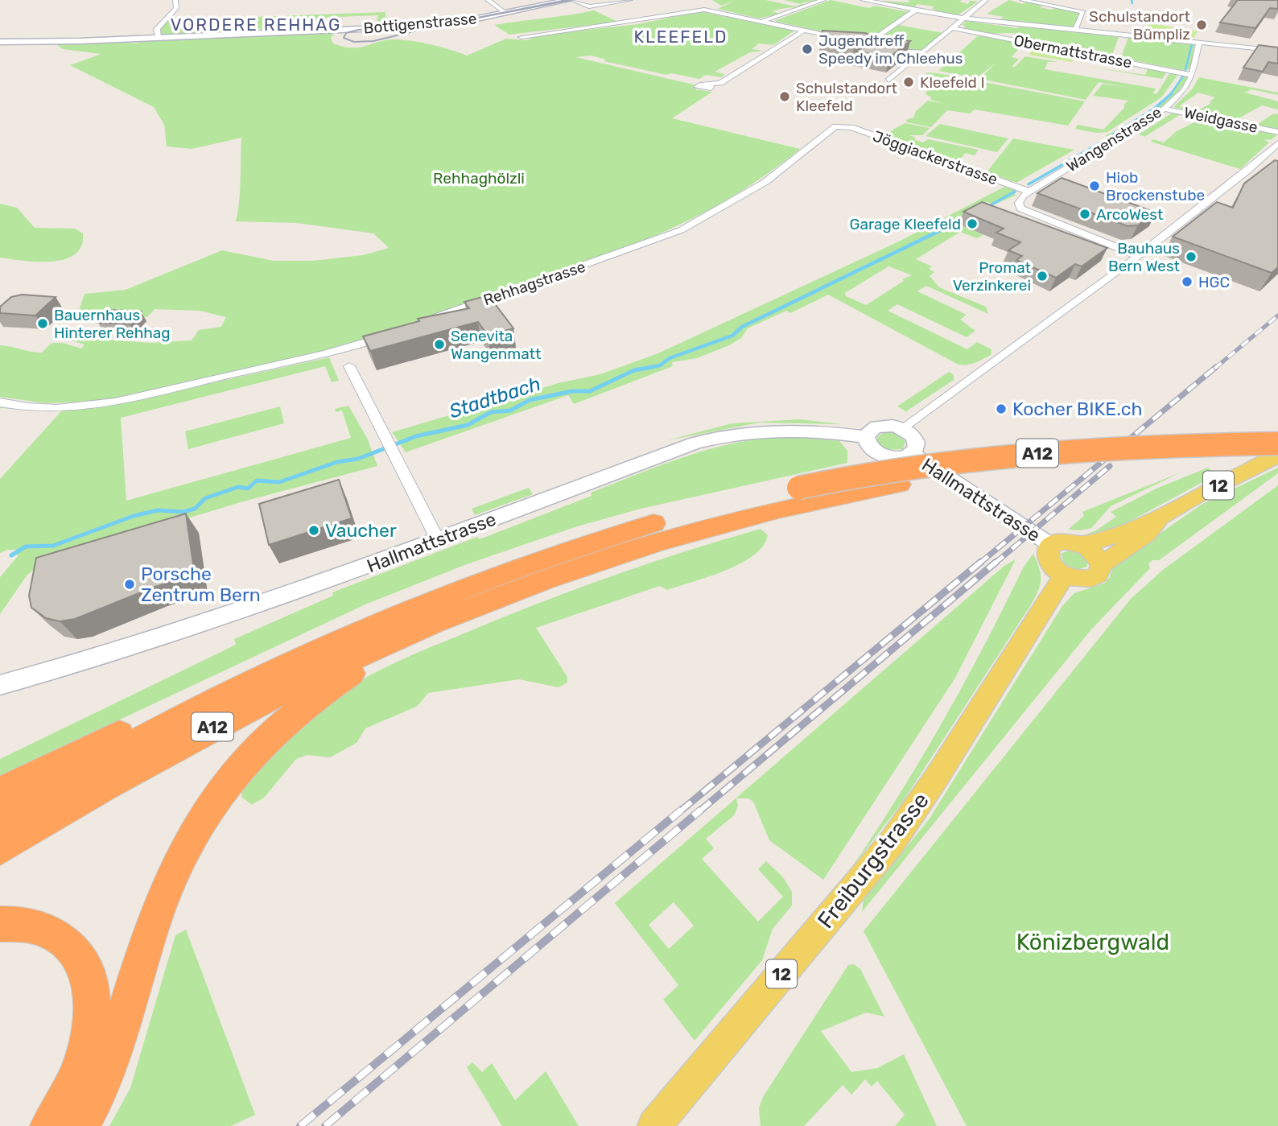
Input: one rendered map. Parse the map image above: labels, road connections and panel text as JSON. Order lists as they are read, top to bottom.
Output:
{
  "streets": {
    "highway": ["A12"],
    "main road": ["12", "Freiburgstrasse"],
    "street": [
      "Bottigenstrasse",
      "Obermattstrasse",
      "Weidgasse",
      "Wangenstrasse",
      "Jöggiackerstrasse",
      "Rehhagstrasse",
      "Hallmattstrasse"
    ]
  },
  "crossings": [
    ["Obermattstrasse", "Wangenstrasse"],
    ["Weidgasse", "Wangenstrasse"],
    ["Wangenstrasse", "Jöggiackerstrasse"],
    ["Jöggiackerstrasse", "Rehhagstrasse"],
    ["A12", "12"],
    ["12", "Hallmattstrasse"],
    ["12", "Freiburgstrasse"],
    ["Hallmattstrasse", "Freiburgstrasse"]
  ],
  "districts": ["VORDERE REHHAG", "KLEEFELD"],
  "water": ["Stadtbach"],
  "parks": ["Rehhaghölzli", "Könizbergwald"],
  "places": [
    "Schulstandort Bümpliz",
    "Jugendtreff Speedy im Chleehus",
    "Kleefeld I",
    "Schulstandort Kleefeld",
    "Hiob Brockenstube",
    "ArcoWest",
    "Garage Kleefeld",
    "Bauhaus Bern West",
    "Promat Verzinkerei",
    "HGC",
    "Bauernhaus Hinterer Rehhag",
    "Senevita Wangenmatt",
    "Kocher BIKE.ch",
    "Vaucher",
    "Porsche Zentrum Bern"
  ]
}
